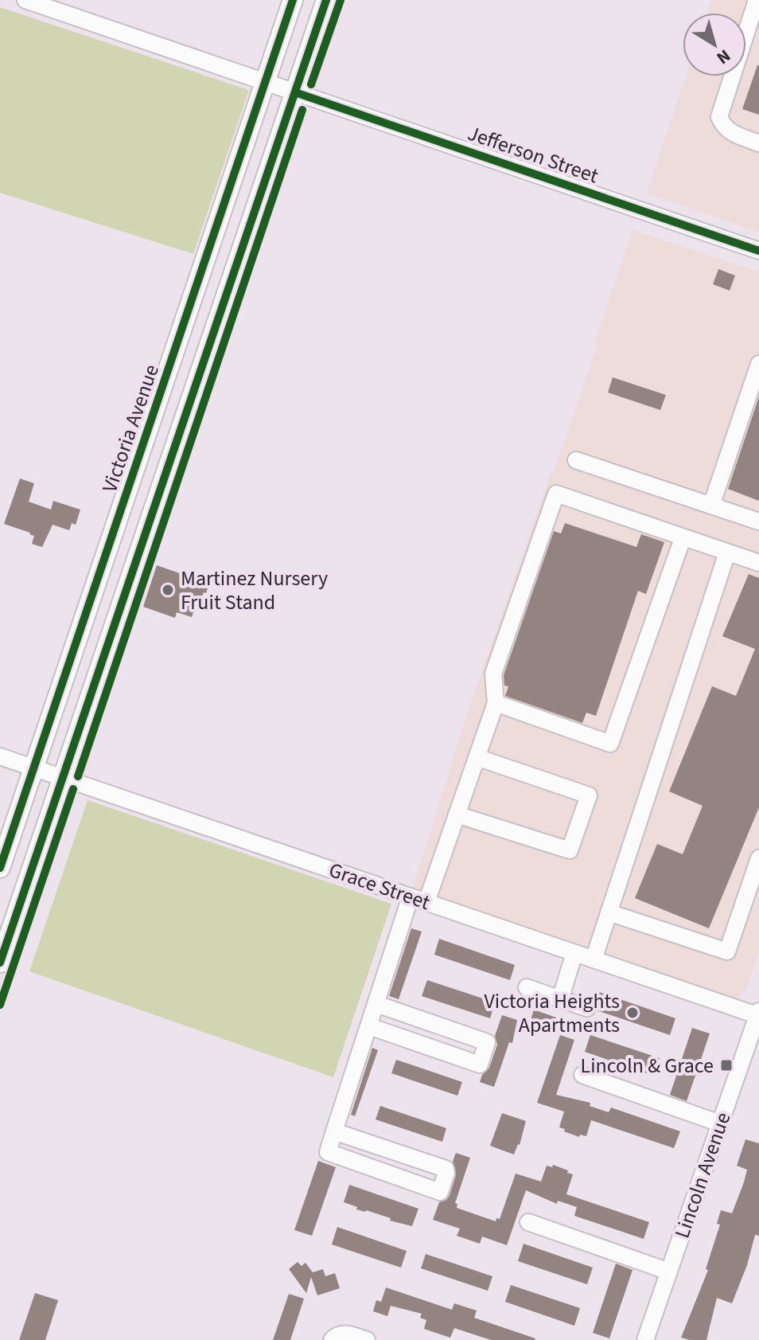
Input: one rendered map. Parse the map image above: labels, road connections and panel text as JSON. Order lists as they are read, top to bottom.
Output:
{
  "streets": {
    "main road": ["Victoria Avenue"],
    "street": ["Jefferson Street", "Grace Street", "Lincoln Avenue"]
  },
  "crossings": [
    ["Jefferson Street", "Victoria Avenue"],
    ["Victoria Avenue", "Grace Street"],
    ["Grace Street", "Lincoln Avenue"]
  ],
  "places": {
    "other": ["Martinez Nursery Fruit Stand", "Victoria Heights Apartments"],
    "transit": ["Lincoln & Grace"]
  },
  "north": "bottom right"
}
